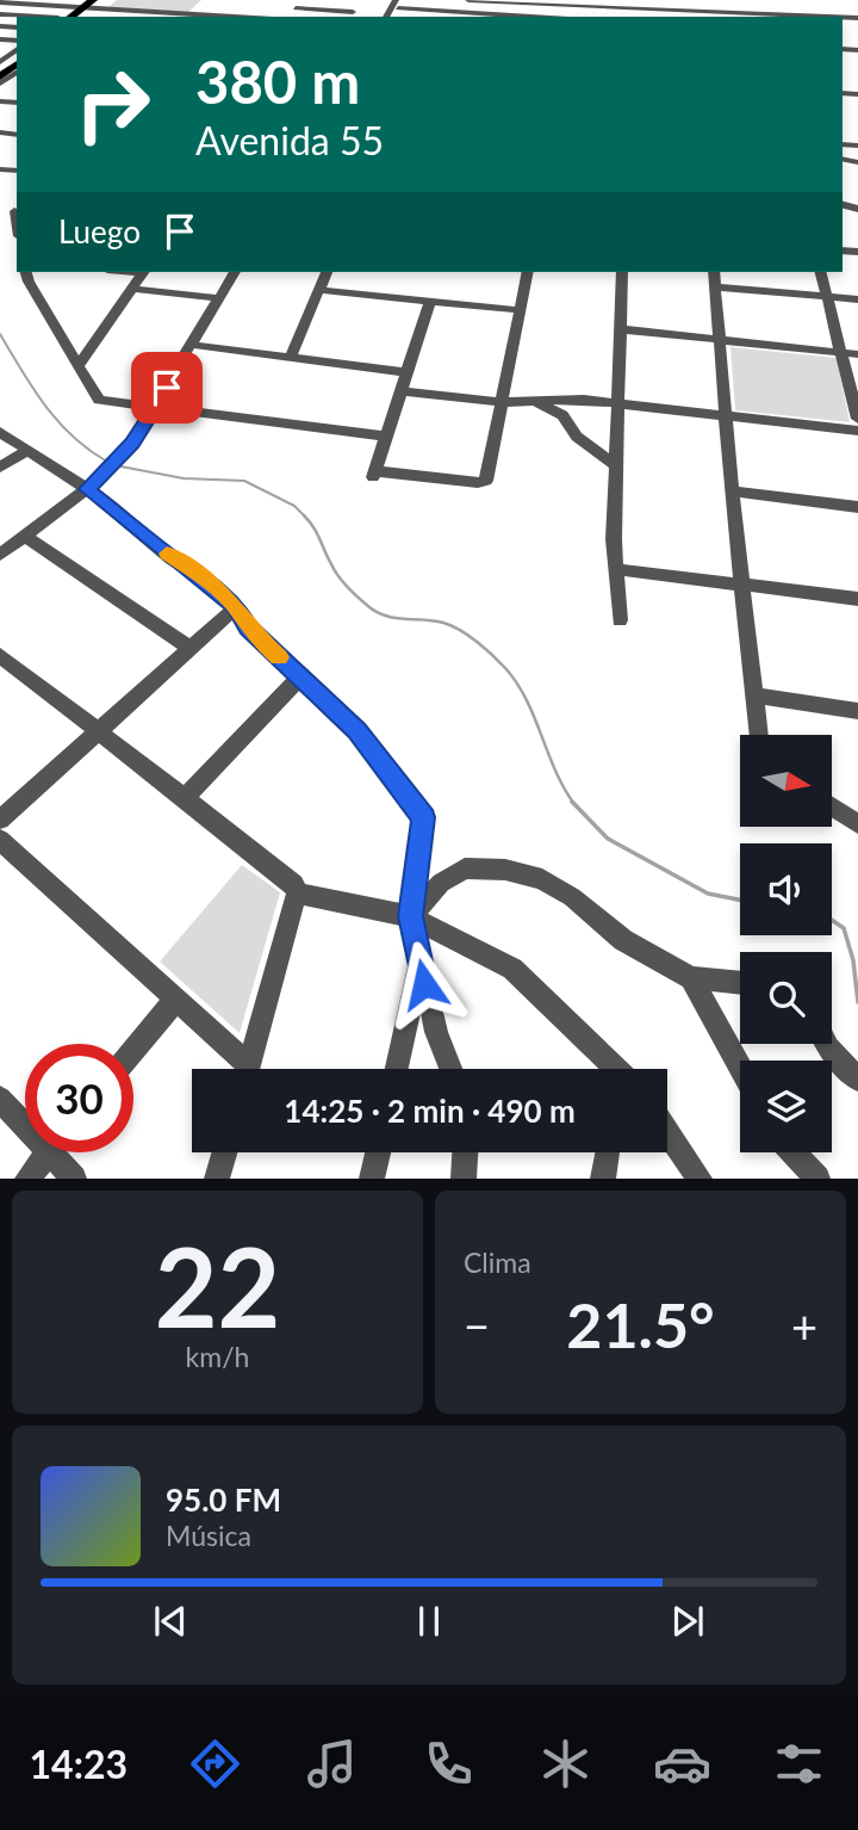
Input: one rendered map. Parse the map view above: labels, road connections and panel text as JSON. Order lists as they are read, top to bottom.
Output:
{
  "north": "right",
  "page": {
    "turn": ["380 m", "Avenida 55"],
    "then": "Luego",
    "limit": "30",
    "trip": "14:25 · 2 min · 490 m",
    "tile": [
      ["22", "km/h"],
      "Clima"
    ],
    "heat": ["−", "21.5°", "+"],
    "song": ["95.0 FM", "Música"],
    "tabs": "14:23"
  }
}
